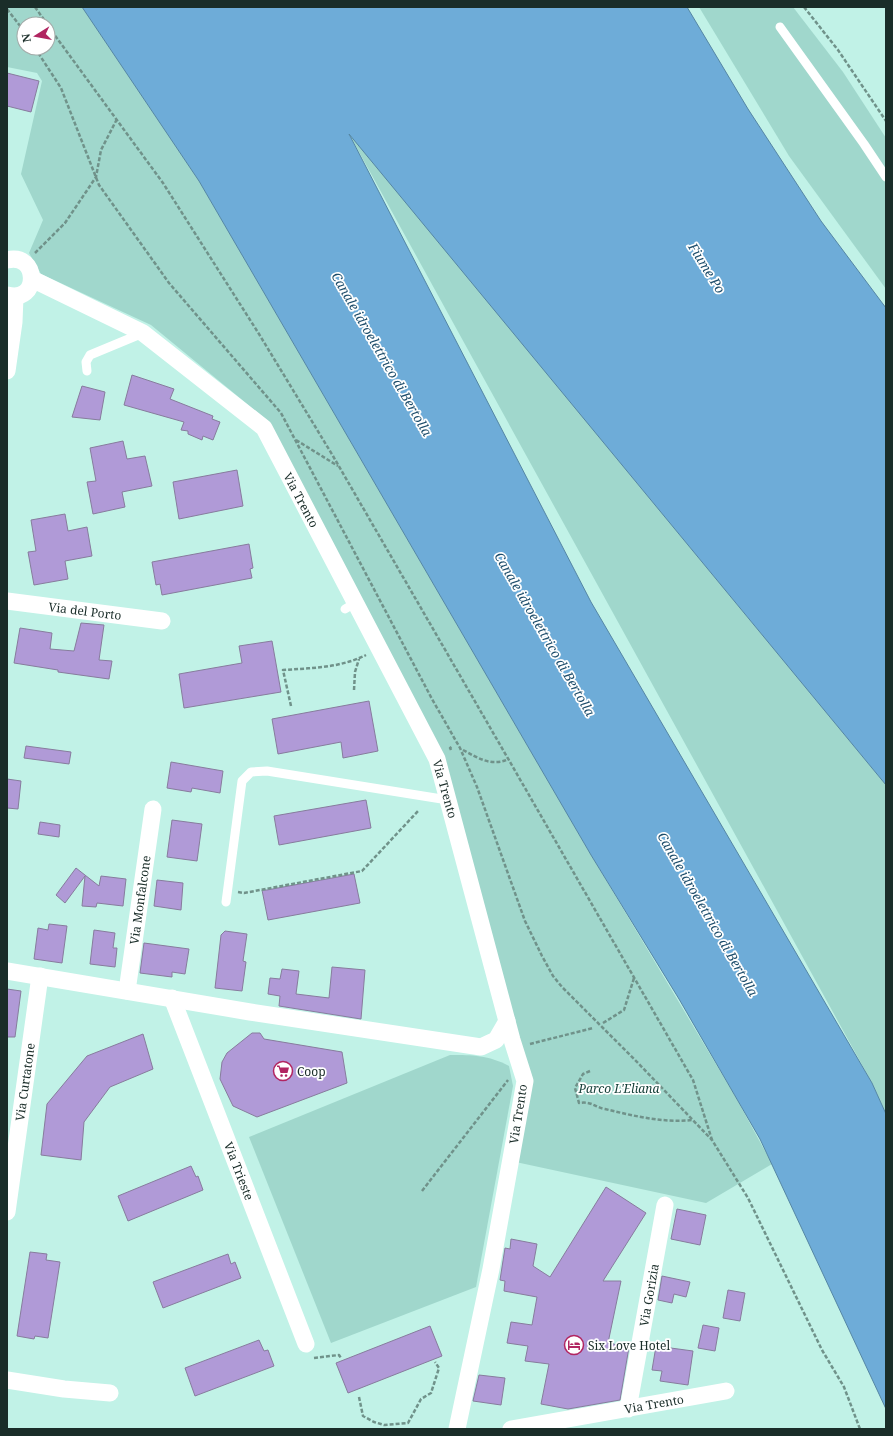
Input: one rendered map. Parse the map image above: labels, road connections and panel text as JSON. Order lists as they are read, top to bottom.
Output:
{
  "streets": {
    "street": [
      "Via Trento",
      "Via del Porto",
      "Via Monfalcone",
      "Via Curtatone",
      "Via Trieste",
      "Via Gorizia"
    ]
  },
  "crossings": [
    ["Via Trento", "Via Gorizia"]
  ],
  "water": ["Fiume Po", "Canale idroelettrico di Bertolla"],
  "parks": ["Parco L'Eliana"],
  "places": {
    "supermarket": ["Coop"],
    "hotel": ["Six Love Hotel"]
  },
  "north": "left"
}
